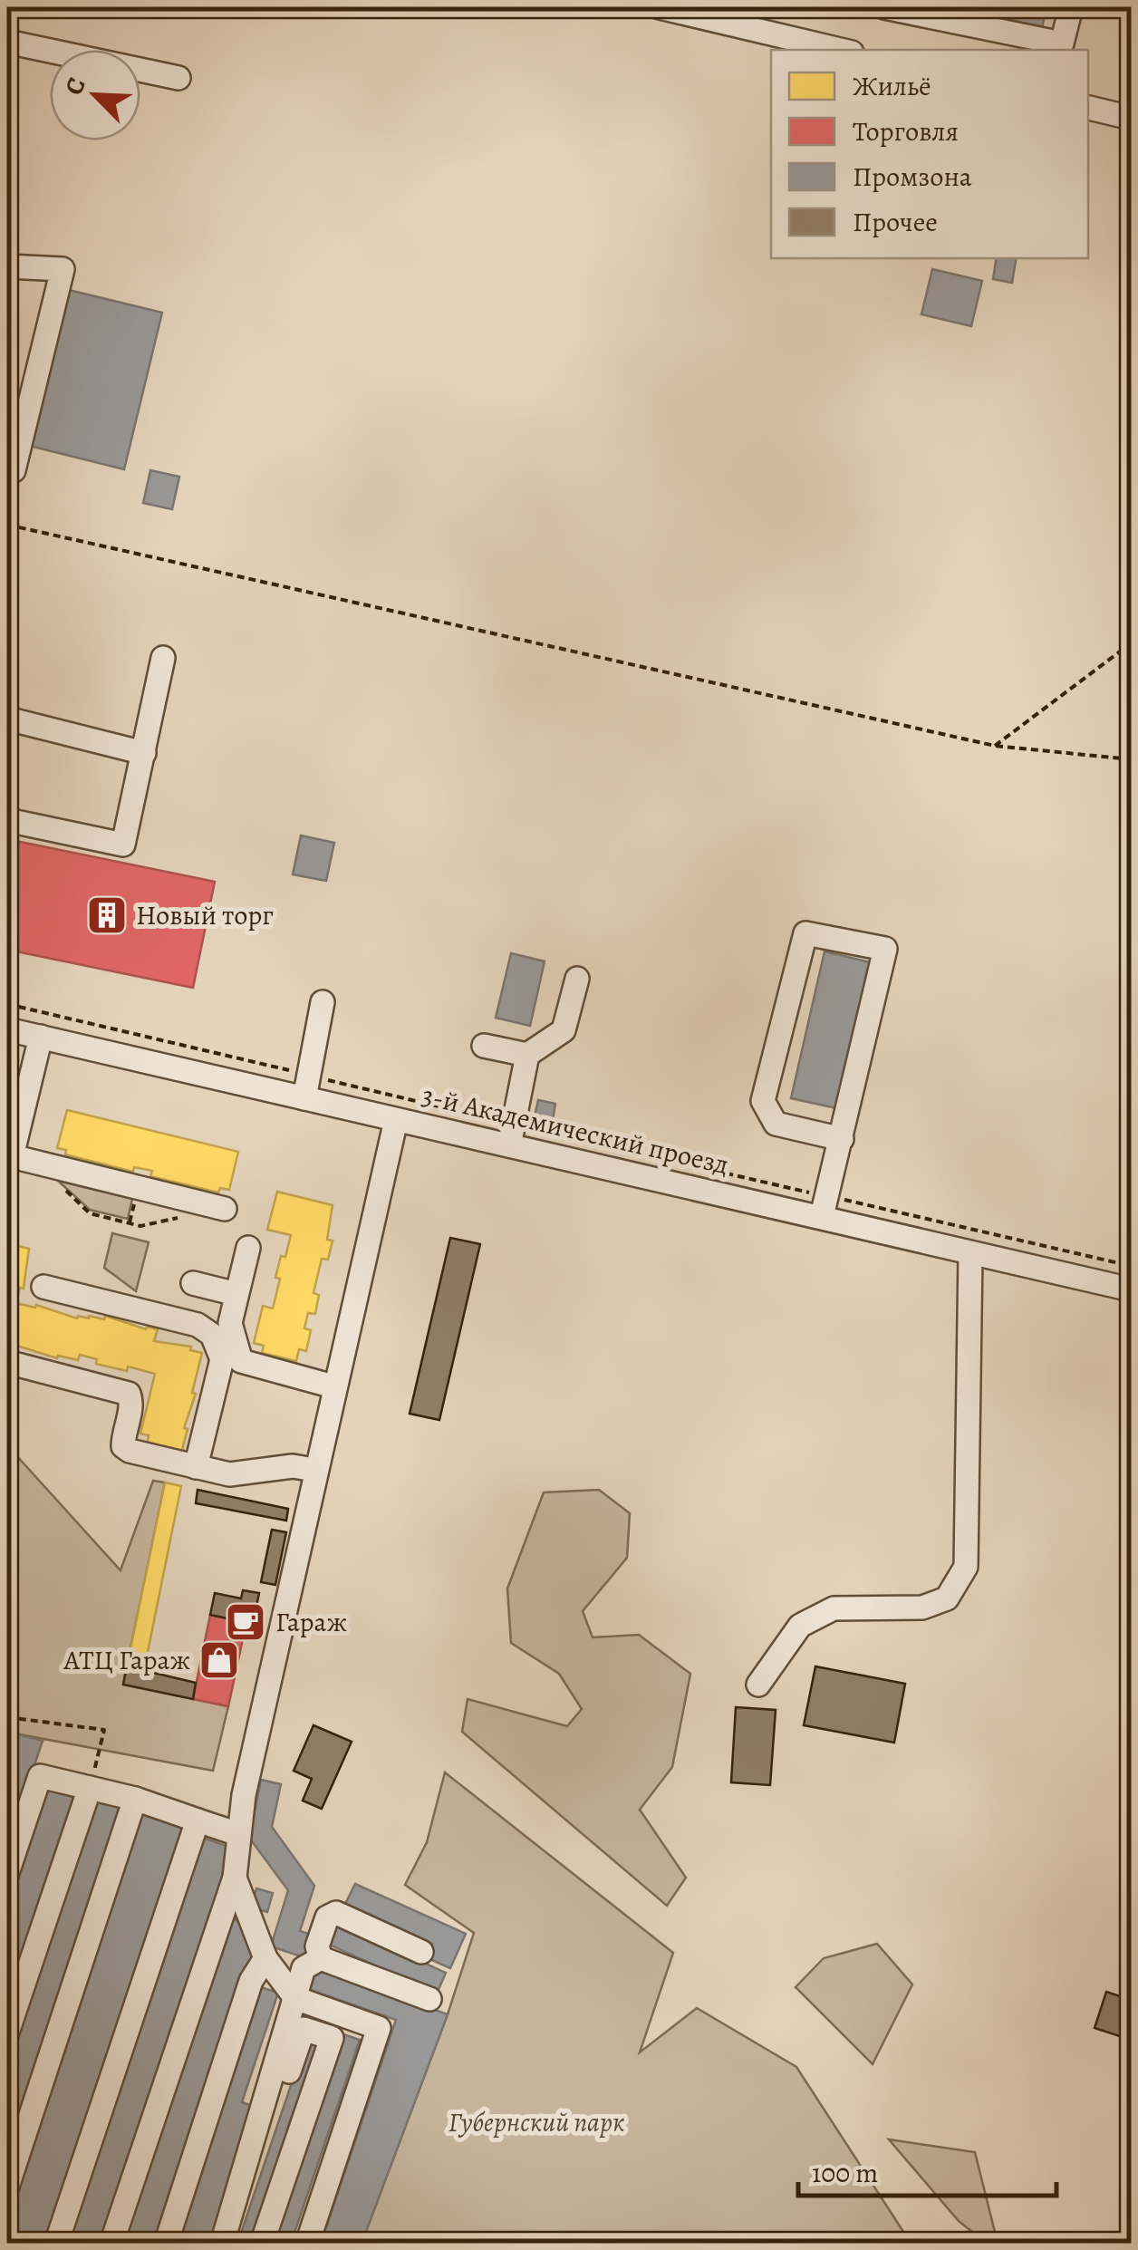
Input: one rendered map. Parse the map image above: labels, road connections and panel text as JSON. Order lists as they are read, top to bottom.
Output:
{
  "streets": {
    "street": ["3-й Академический проезд"]
  },
  "parks": ["Губернский парк"],
  "places": {
    "building": ["Новый торг"],
    "cafe": ["Гараж"],
    "shop": ["АТЦ Гараж"]
  },
  "legend": [
    "Жильё",
    "Торговля",
    "Промзона",
    "Прочее"
  ],
  "scale_bar": "100 m",
  "north": "top left"
}
